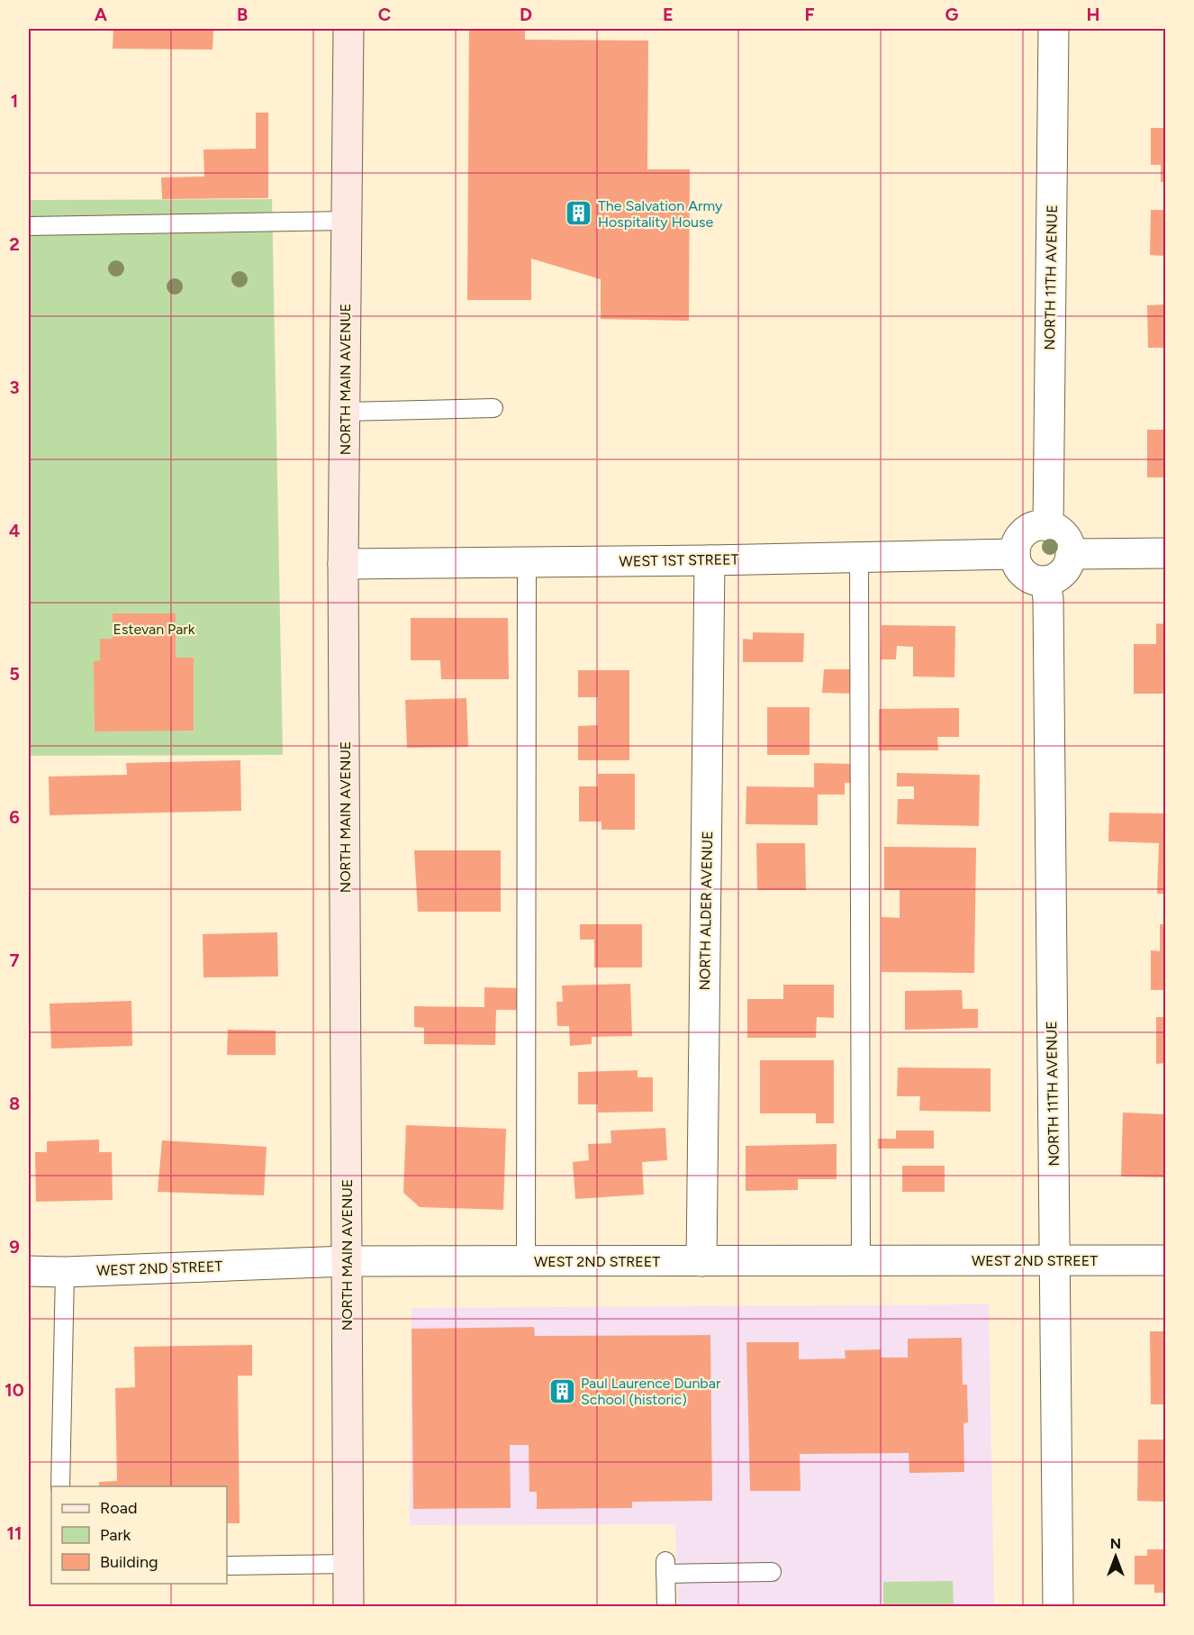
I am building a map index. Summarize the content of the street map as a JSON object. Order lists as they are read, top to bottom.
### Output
{
  "streets": {
    "main road": ["NORTH MAIN AVENUE"],
    "street": [
      "NORTH 11TH AVENUE",
      "WEST 1ST STREET",
      "NORTH ALDER AVENUE",
      "WEST 2ND STREET"
    ]
  },
  "crossings": [
    ["NORTH 11TH AVENUE", "WEST 1ST STREET"],
    ["NORTH 11TH AVENUE", "WEST 2ND STREET"],
    ["NORTH MAIN AVENUE", "WEST 1ST STREET"],
    ["NORTH MAIN AVENUE", "WEST 2ND STREET"],
    ["WEST 1ST STREET", "NORTH ALDER AVENUE"],
    ["NORTH ALDER AVENUE", "WEST 2ND STREET"]
  ],
  "parks": ["Estevan Park"],
  "places": {
    "building": ["The Salvation Army Hospitality House", "Paul Laurence Dunbar School (historic)"]
  },
  "legend": ["Road", "Park", "Building"],
  "north": "top",
  "grid": {
    "columns": [
      "A",
      "B",
      "C",
      "D",
      "E",
      "F",
      "G",
      "H"
    ],
    "rows": [
      "1",
      "2",
      "3",
      "4",
      "5",
      "6",
      "7",
      "8",
      "9",
      "10",
      "11"
    ]
  }
}
